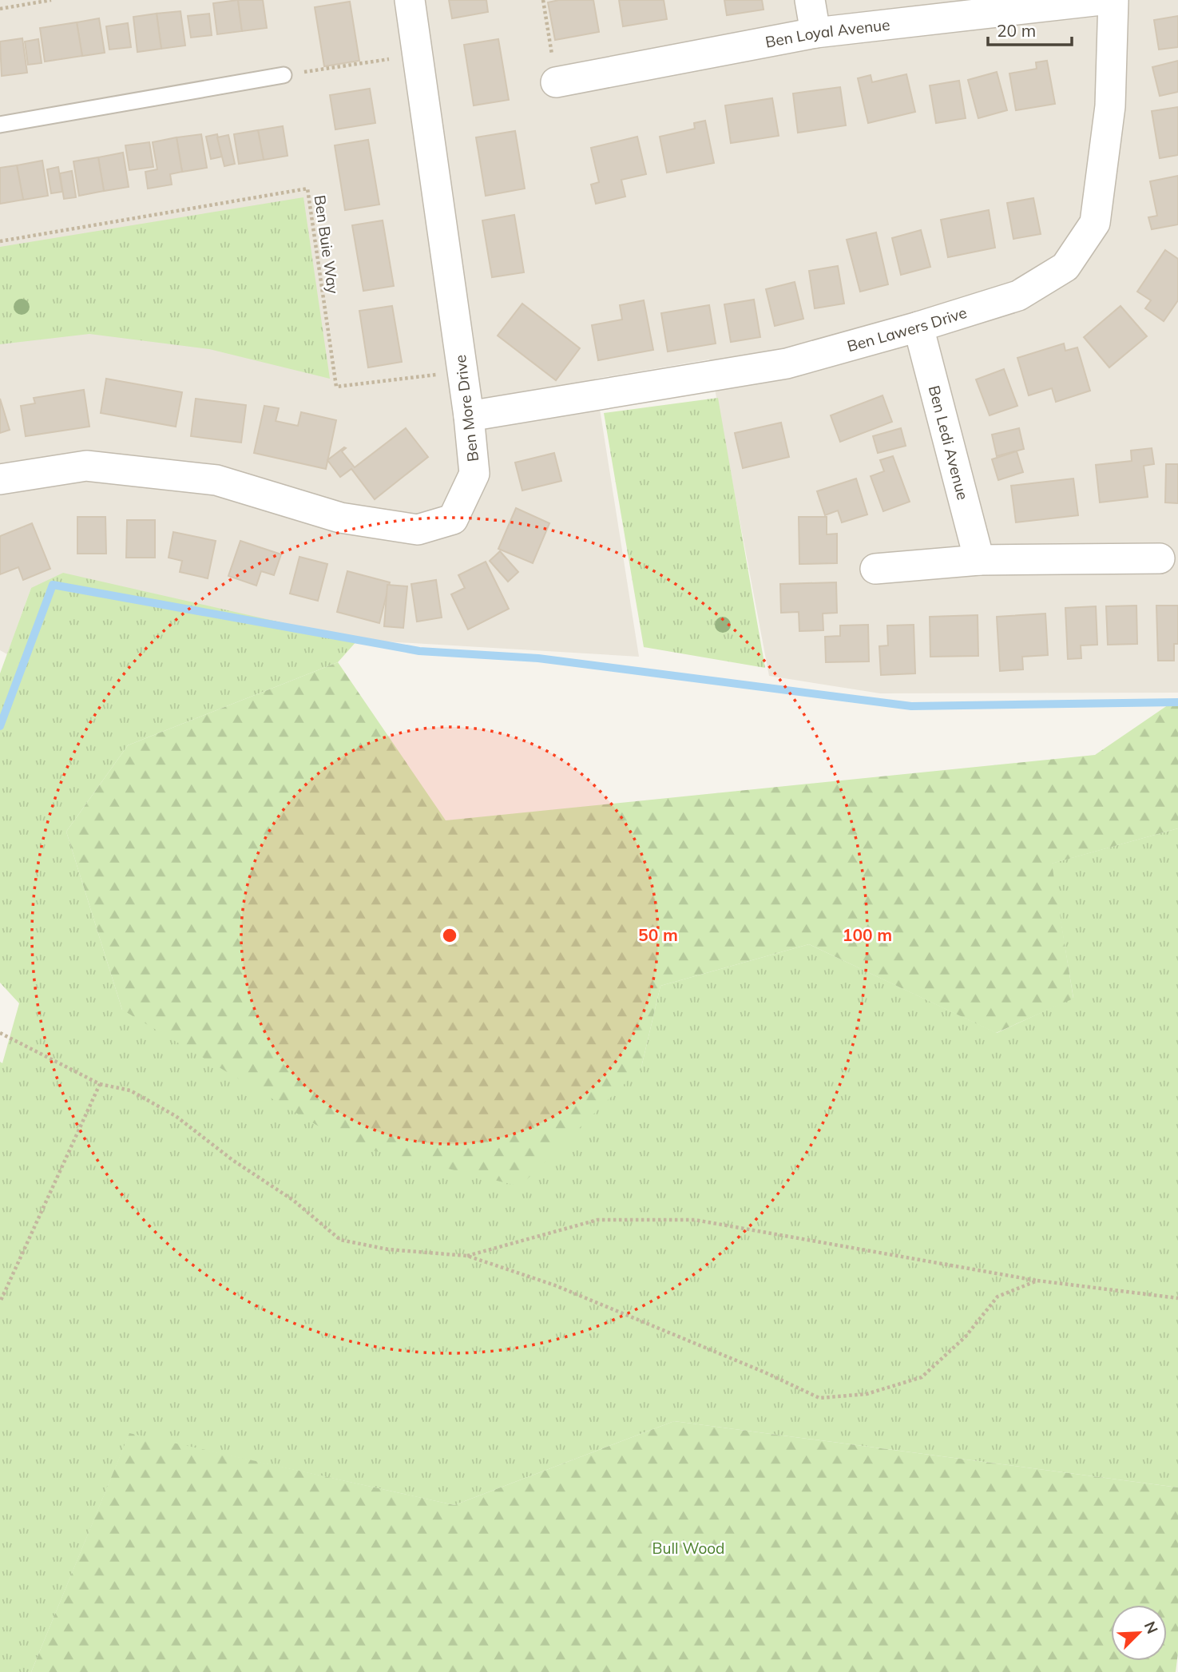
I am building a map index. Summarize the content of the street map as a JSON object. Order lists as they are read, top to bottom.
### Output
{
  "streets": {
    "street": [
      "Ben Loyal Avenue",
      "Ben Lawers Drive",
      "Ben More Drive",
      "Ben Ledi Avenue"
    ],
    "path": ["Ben Buie Way"]
  },
  "crossings": [
    ["Ben Buie Way", "Ben More Drive"],
    ["Ben Lawers Drive", "Ben More Drive"],
    ["Ben Lawers Drive", "Ben Ledi Avenue"]
  ],
  "parks": ["Bull Wood"],
  "scale_bar": "20 m",
  "north": "top right",
  "rings": ["50 m", "100 m"]
}
